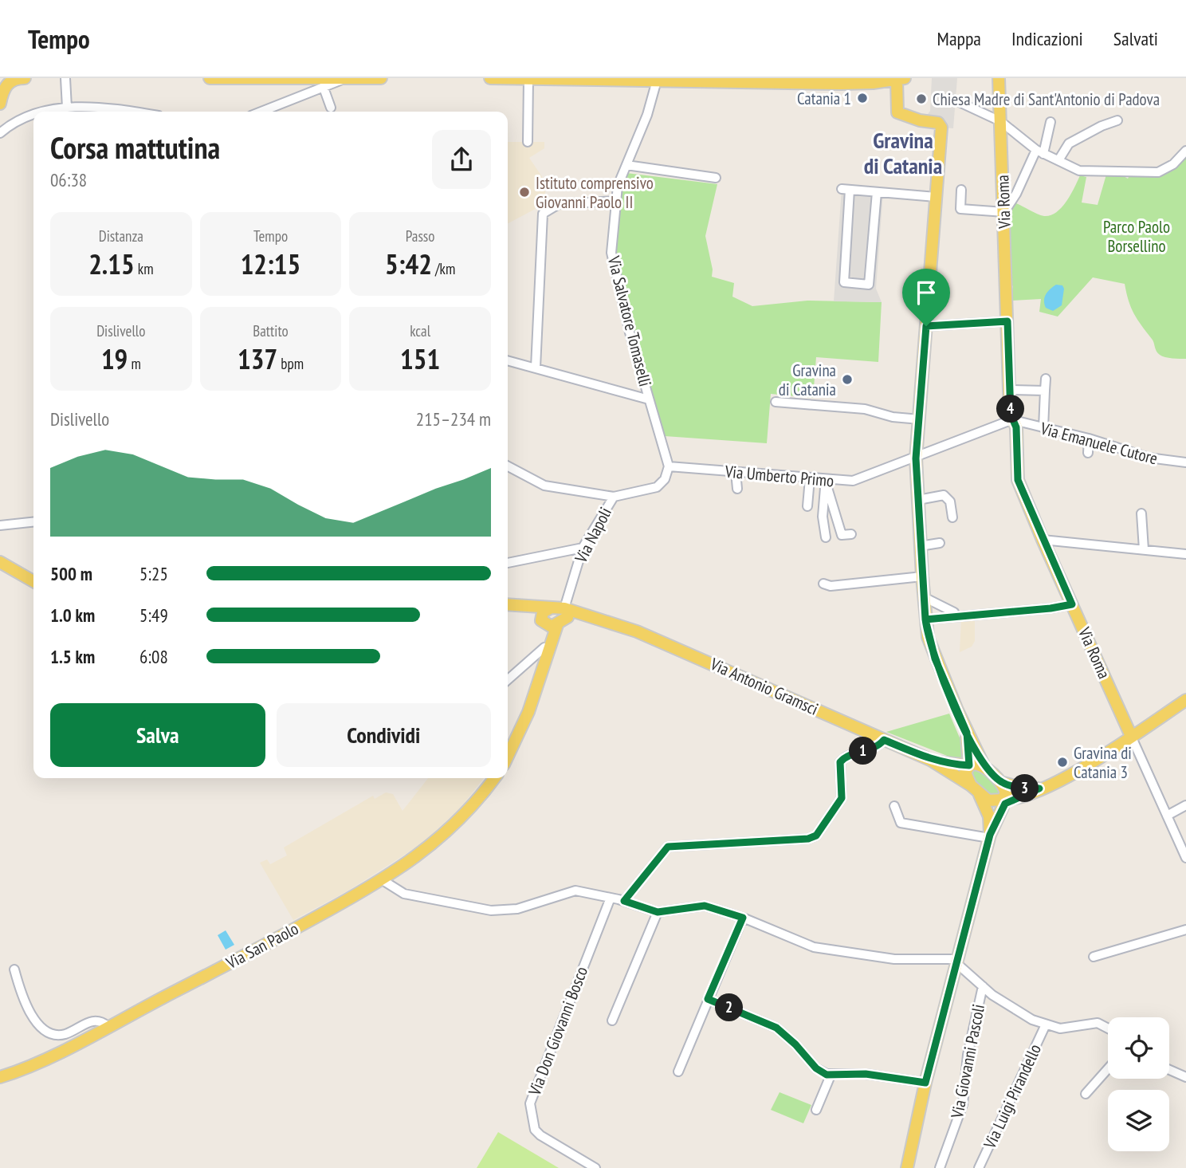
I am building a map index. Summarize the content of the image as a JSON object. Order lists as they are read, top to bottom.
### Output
{
  "streets": {
    "main road": ["Via Roma", "Via Antonio Gramsci", "Via San Paolo"],
    "street": [
      "Via Salvatore Tomaselli",
      "Via Emanuele Cutore",
      "Via Umberto Primo",
      "Via Napoli",
      "Via Don Giovanni Bosco",
      "Via Giovanni Pascoli",
      "Via Luigi Pirandello"
    ]
  },
  "crossings": [
    ["Via Roma", "Via Emanuele Cutore"],
    ["Via Roma", "Via Umberto Primo"],
    ["Via Salvatore Tomaselli", "Via Umberto Primo"],
    ["Via Salvatore Tomaselli", "Via Napoli"],
    ["Via Emanuele Cutore", "Via Umberto Primo"],
    ["Via Umberto Primo", "Via Napoli"],
    ["Via Napoli", "Via Antonio Gramsci"]
  ],
  "districts": ["Gravina di Catania"],
  "parks": ["Parco Paolo Borsellino"],
  "places": [
    "Catania 1",
    "Chiesa Madre di Sant'Antonio di Padova",
    "Istituto comprensivo Giovanni Paolo II",
    "Gravina di Catania",
    "Gravina di Catania 3"
  ],
  "page": {
    "header": "Tempo",
    "nav": ["Mappa", "Indicazioni", "Salvati"],
    "heading": ["Corsa mattutina", "06:38"],
    "stats": [
      ["Distanza", "2.15 km"],
      ["Tempo", "12:15"],
      ["Passo", "5:42 /km"],
      ["Dislivello", "19 m"],
      ["Battito", "137 bpm"],
      ["kcal", "151"]
    ],
    "pins": [
      "4",
      "1",
      "3",
      "2"
    ],
    "chart": ["Dislivello", "215–234 m"],
    "list": [
      {
        "name": "500 m",
        "note": "5:25"
      },
      {
        "name": "1.0 km",
        "note": "5:49"
      },
      {
        "name": "1.5 km",
        "note": "6:08"
      }
    ],
    "buttons": ["Salva", "Condividi"]
  }
}
